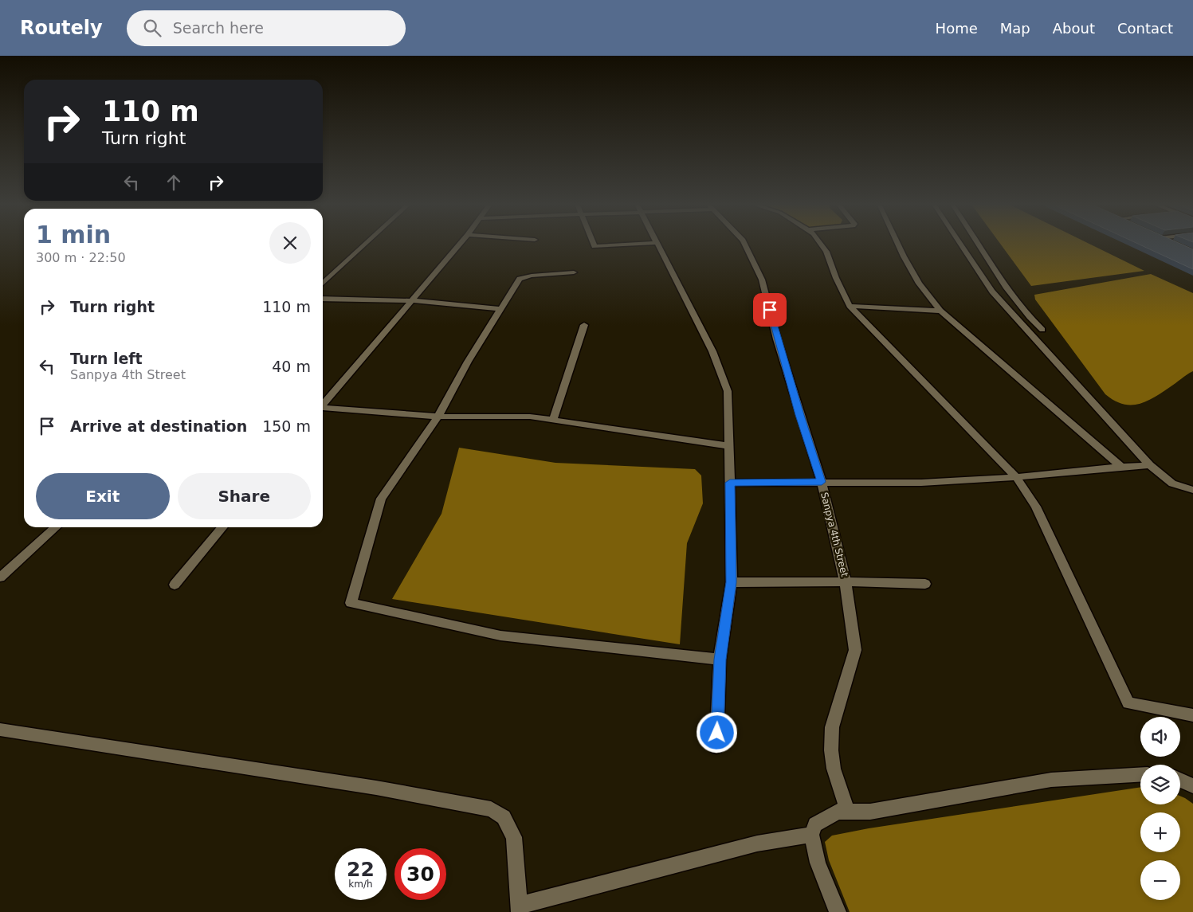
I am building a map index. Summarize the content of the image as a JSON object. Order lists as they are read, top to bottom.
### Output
{
  "streets": {
    "street": ["Sanpya 4th Street"]
  },
  "page": {
    "header": "Routely",
    "search": "Search here",
    "nav": [
      "Home",
      "Map",
      "About",
      "Contact"
    ],
    "turn": ["110 m", "Turn right"],
    "heading": ["1 min", "300 m · 22:50"],
    "list": [
      {
        "name": "Turn right",
        "value": "110 m"
      },
      {
        "name": "Turn left",
        "note": "Sanpya 4th Street",
        "value": "40 m"
      },
      {
        "name": "Arrive at destination",
        "value": "150 m"
      }
    ],
    "buttons": ["Exit", "Share"],
    "map_buttons": ["+", "−"],
    "speed": "22 km/h",
    "limit": "30"
  }
}
